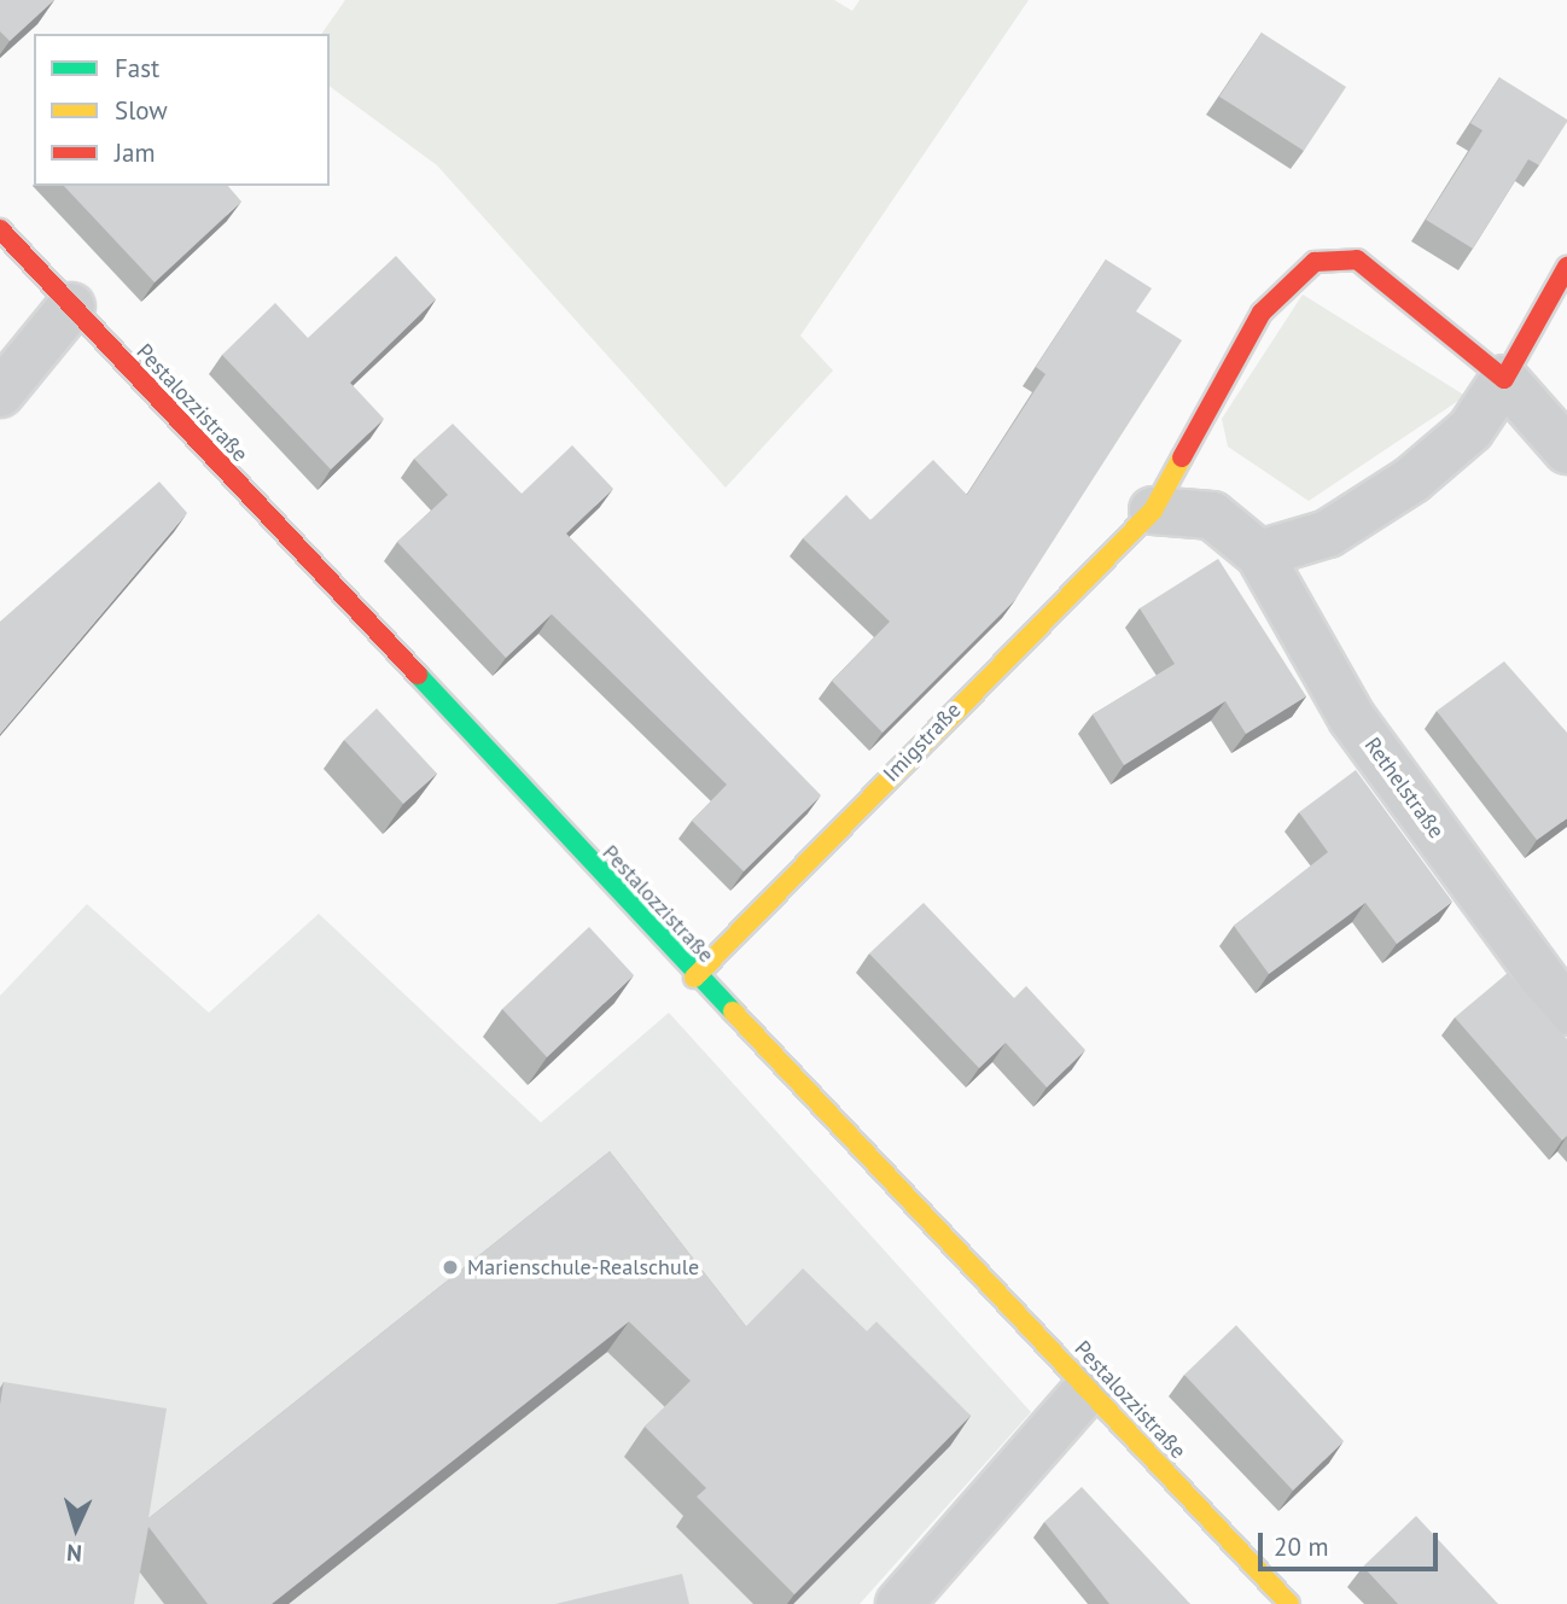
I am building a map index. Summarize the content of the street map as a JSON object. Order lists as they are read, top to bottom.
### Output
{
  "streets": {
    "street": ["Pestalozzistraße", "Imigstraße", "Rethelstraße"]
  },
  "crossings": [
    ["Pestalozzistraße", "Imigstraße"]
  ],
  "places": ["Marienschule-Realschule"],
  "legend": ["Fast", "Slow", "Jam"],
  "scale_bar": "20 m",
  "north": "bottom"
}
